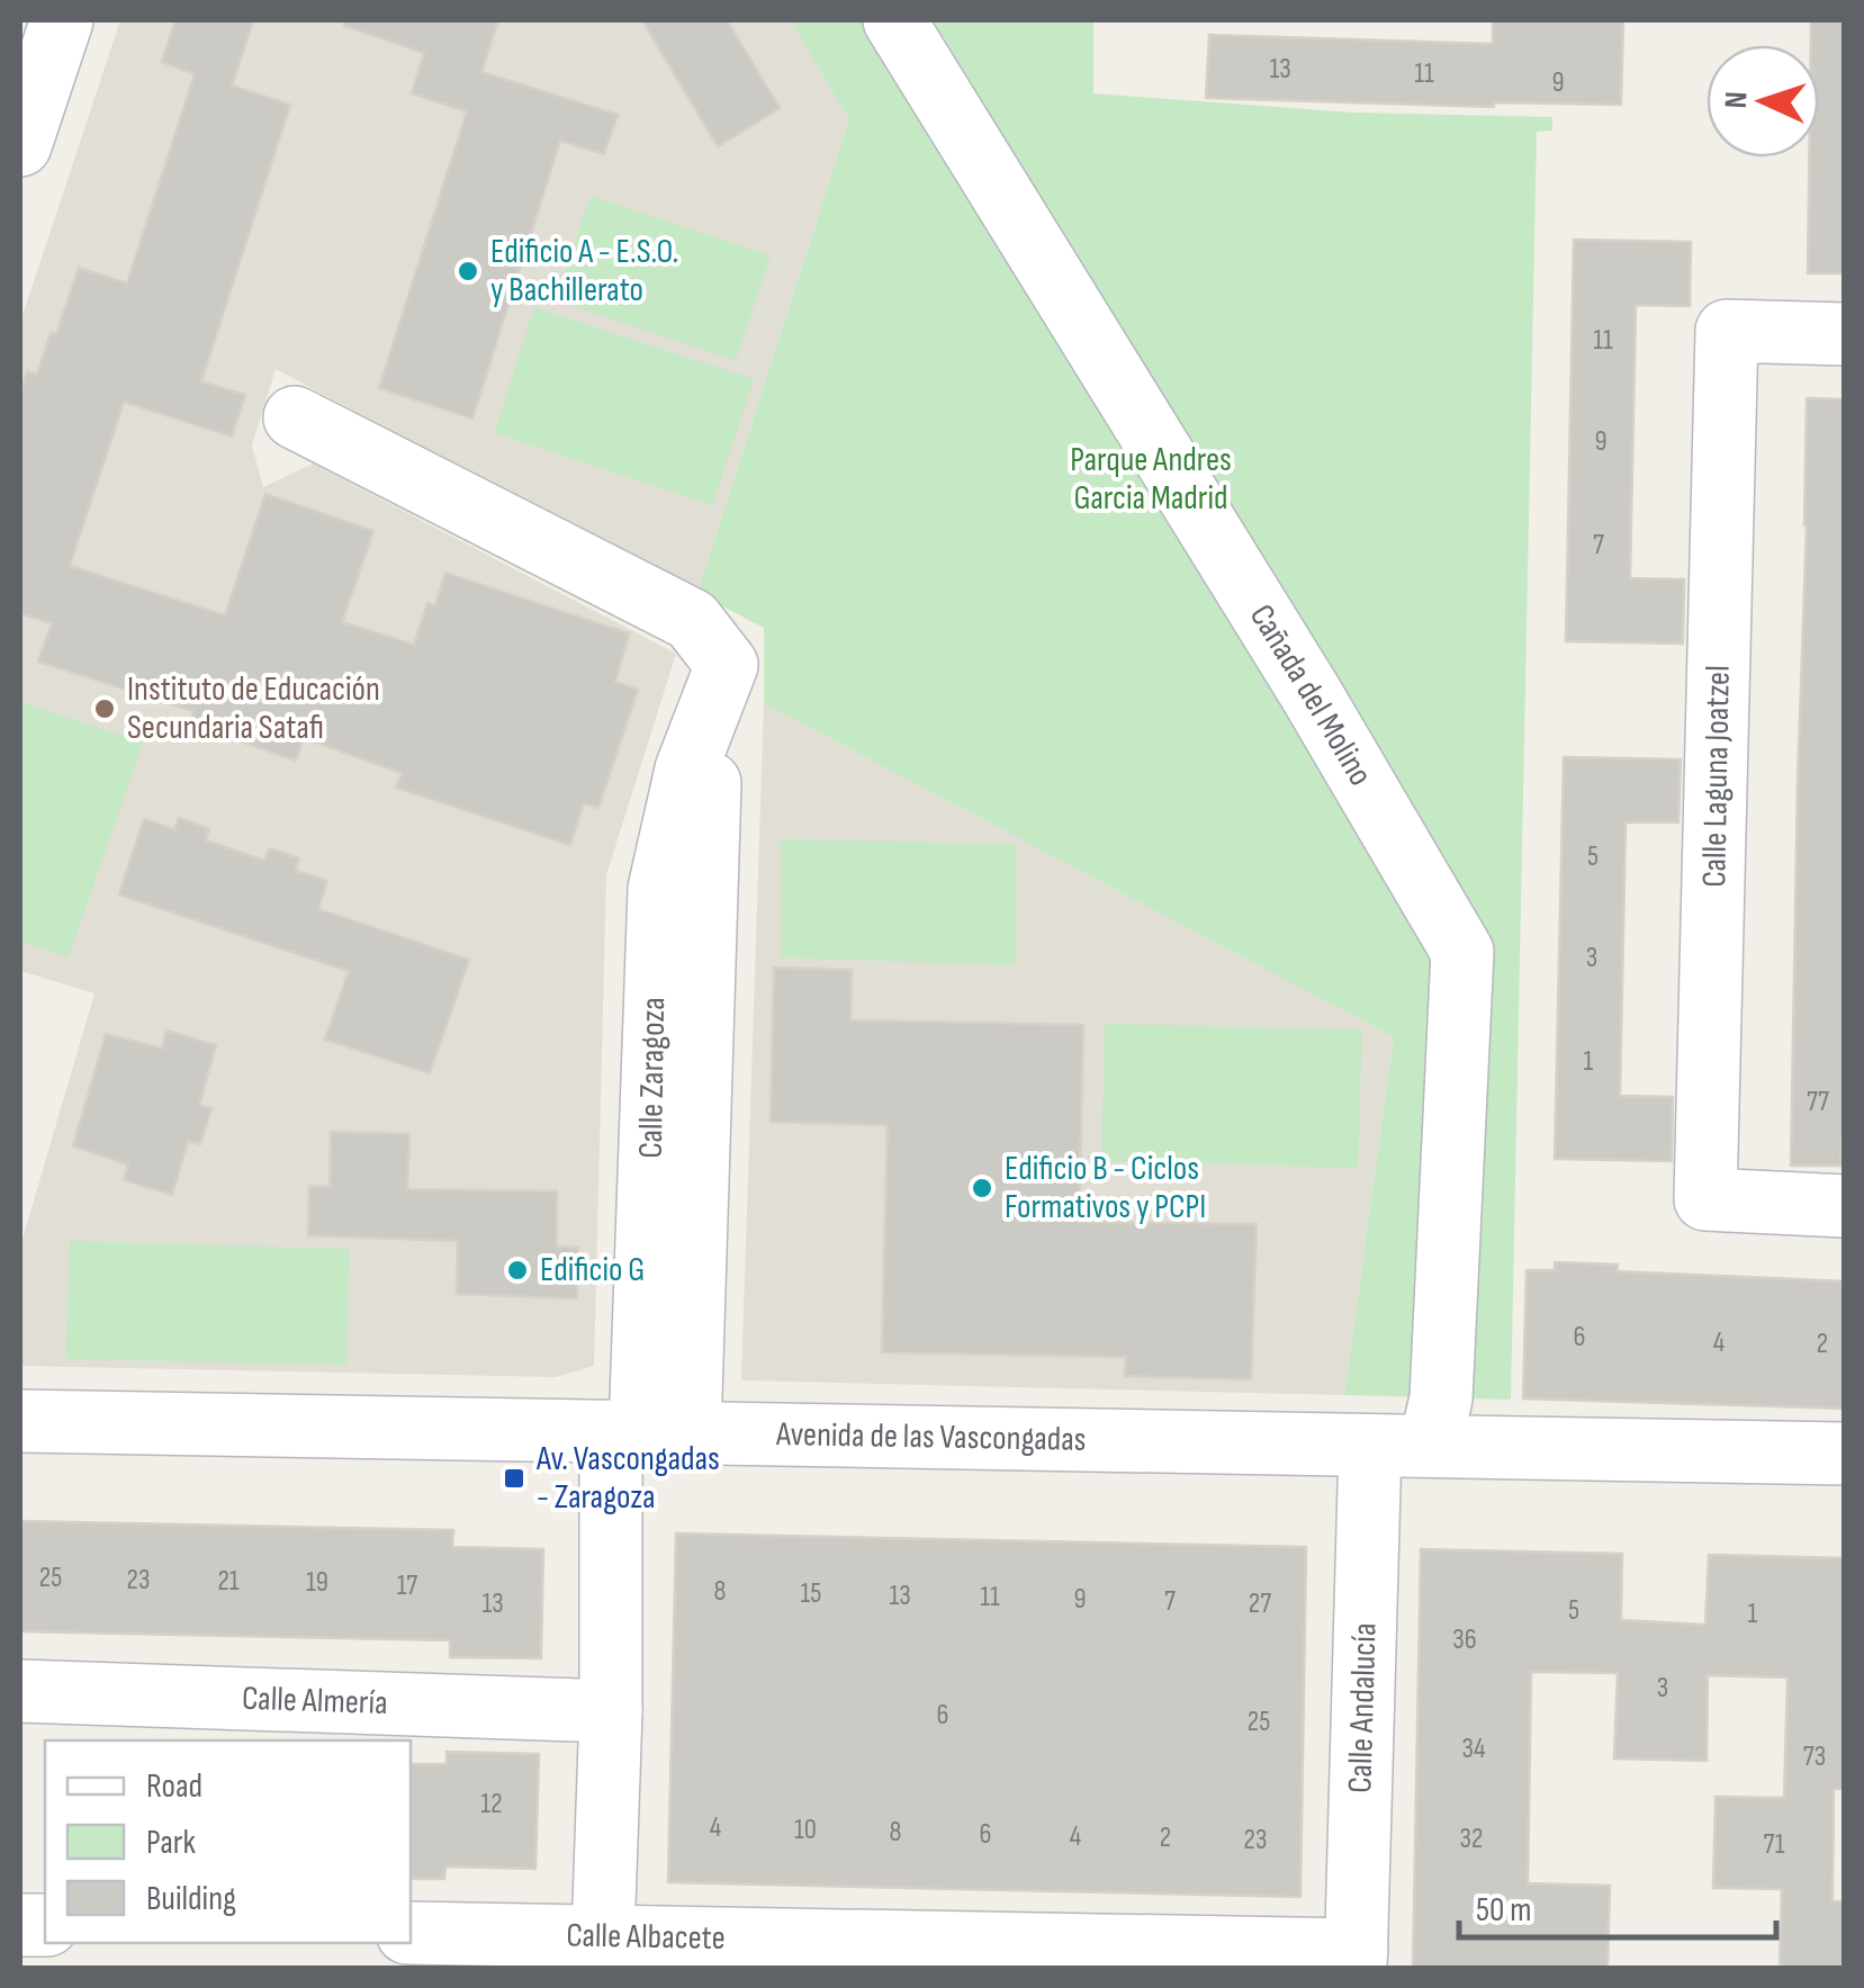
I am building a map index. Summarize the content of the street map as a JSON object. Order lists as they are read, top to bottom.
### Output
{
  "streets": {
    "street": [
      "Cañada del Molino",
      "Calle Laguna Joatzel",
      "Calle Zaragoza",
      "Avenida de las Vascongadas",
      "Calle Almería",
      "Calle Andalucía",
      "Calle Albacete"
    ]
  },
  "crossings": [
    ["Cañada del Molino", "Avenida de las Vascongadas"],
    ["Calle Zaragoza", "Avenida de las Vascongadas"],
    ["Calle Zaragoza", "Calle Almería"],
    ["Calle Zaragoza", "Calle Albacete"],
    ["Avenida de las Vascongadas", "Calle Andalucía"],
    ["Calle Andalucía", "Calle Albacete"]
  ],
  "parks": ["Parque Andres Garcia Madrid"],
  "places": {
    "other": [
      "Edificio A - E.S.O. y Bachillerato",
      "Instituto de Educación Secundaria Satafi",
      "Edificio B - Ciclos Formativos y PCPI",
      "Edificio G"
    ],
    "transit": ["Av. Vascongadas - Zaragoza"]
  },
  "house_numbers": [
    "13",
    "11",
    "9",
    "11",
    "9",
    "7",
    "5",
    "3",
    "1",
    "77",
    "6",
    "4",
    "2",
    "25",
    "23",
    "21",
    "19",
    "17",
    "8",
    "15",
    "13",
    "11",
    "9",
    "7",
    "13",
    "27",
    "5",
    "1",
    "36",
    "3",
    "6",
    "25",
    "34",
    "73",
    "12",
    "4",
    "10",
    "8",
    "6",
    "4",
    "2",
    "32",
    "23",
    "71"
  ],
  "legend": ["Road", "Park", "Building"],
  "scale_bar": "50 m",
  "north": "left"
}
